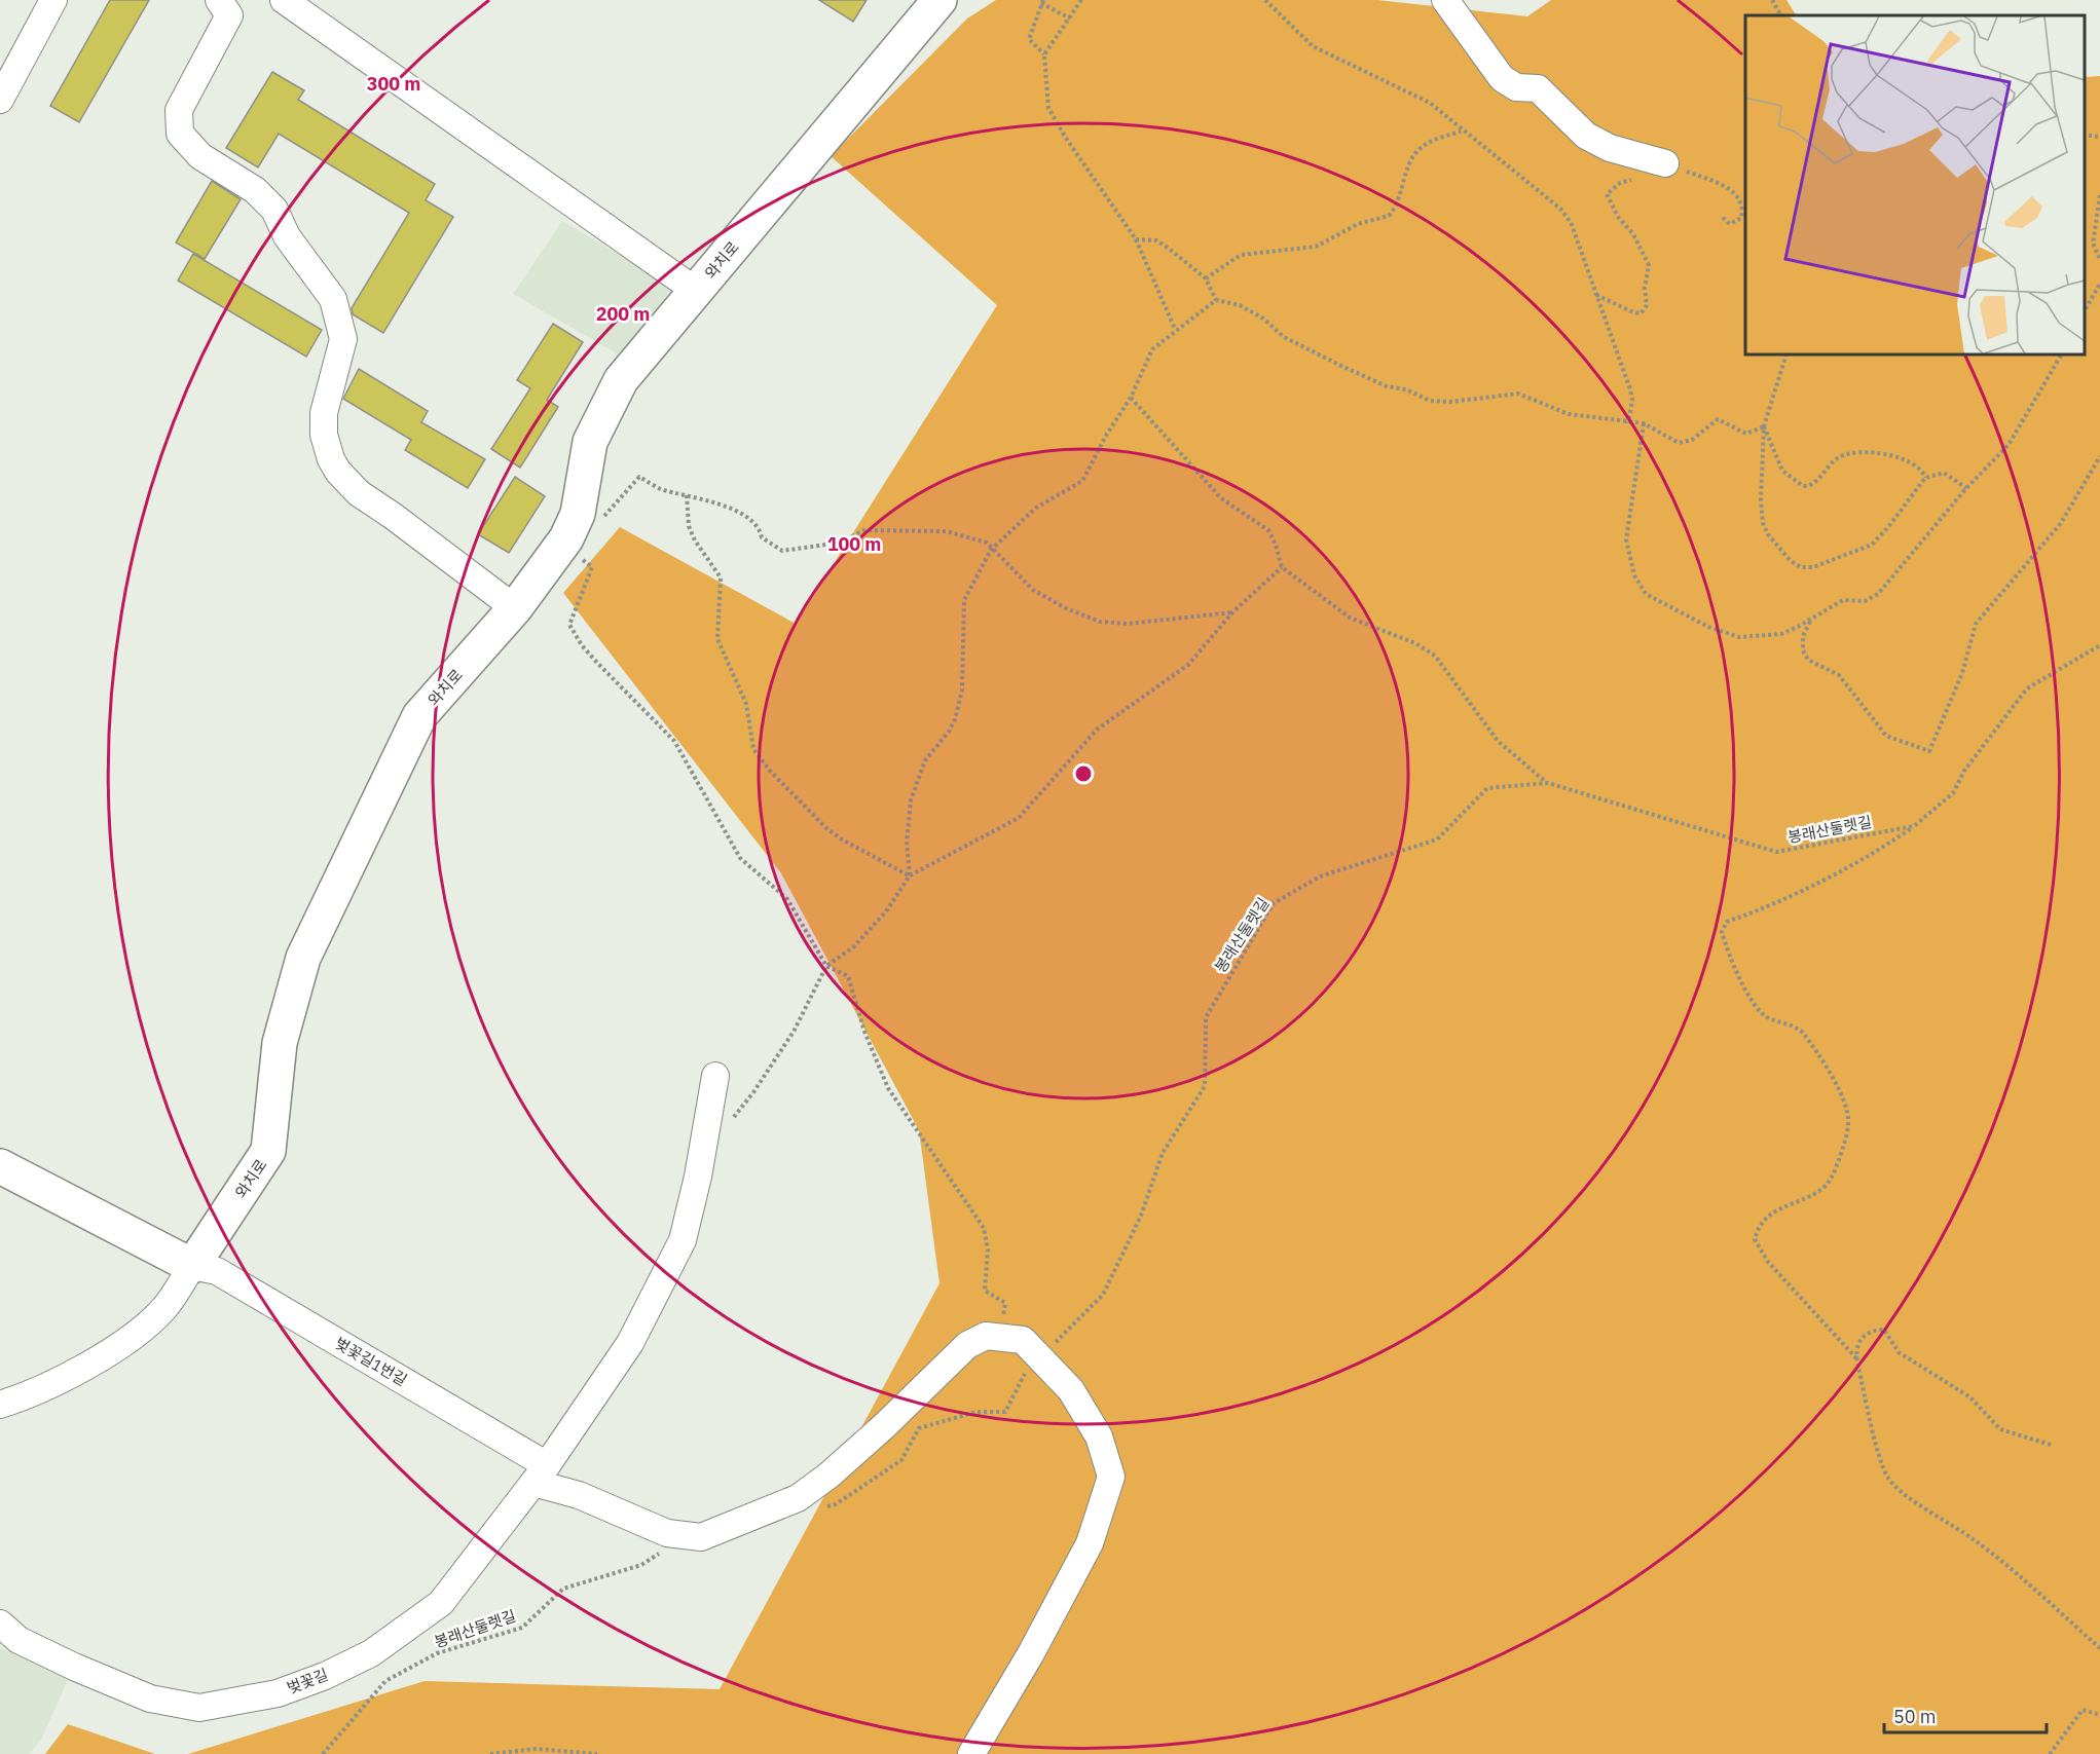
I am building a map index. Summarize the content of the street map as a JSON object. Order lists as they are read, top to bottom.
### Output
{
  "streets": {
    "main road": ["와치로"],
    "street": ["벚꽃길1번길", "벚꽃길"],
    "path": ["봉래산둘렛길"]
  },
  "crossings": [
    ["와치로", "벚꽃길1번길"],
    ["봉래산둘렛길", "벚꽃길1번길"],
    ["벚꽃길1번길", "벚꽃길"]
  ],
  "scale_bar": "50 m",
  "rings": ["300 m", "200 m", "100 m"]
}
